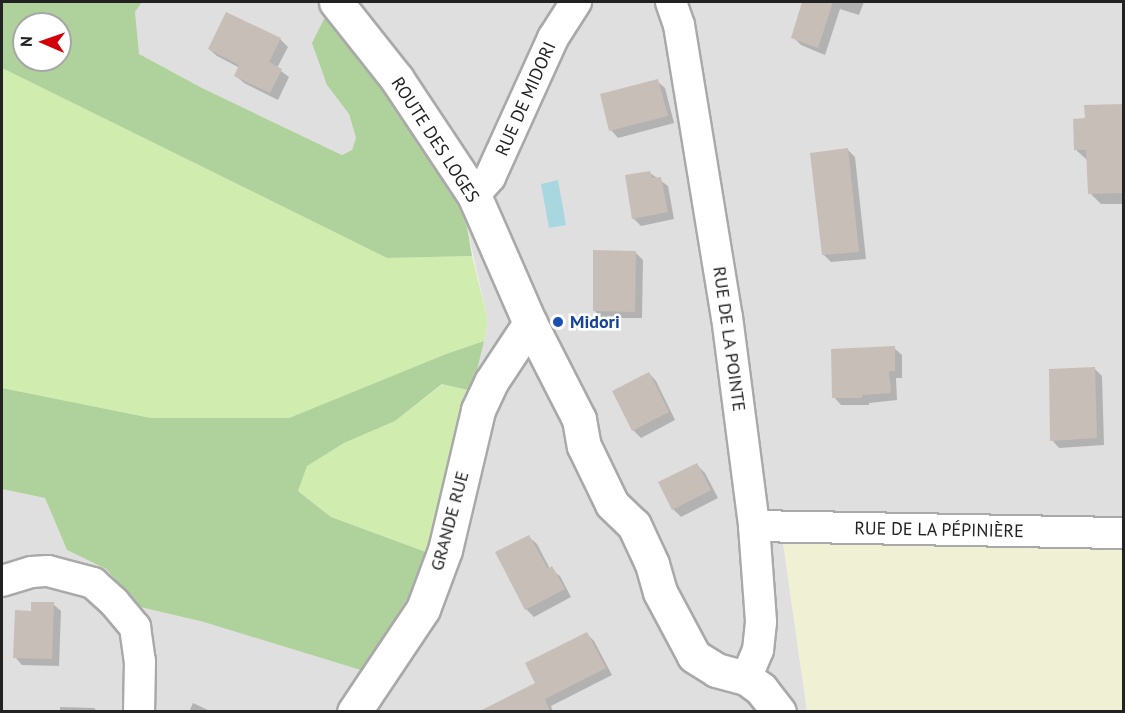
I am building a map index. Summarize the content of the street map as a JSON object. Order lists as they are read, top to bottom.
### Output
{
  "streets": {
    "street": [
      "RUE DE MIDORI",
      "ROUTE DES LOGES",
      "RUE DE LA POINTE",
      "GRANDE RUE",
      "RUE DE LA PÉPINIÈRE"
    ]
  },
  "crossings": [
    ["RUE DE MIDORI", "ROUTE DES LOGES"],
    ["ROUTE DES LOGES", "RUE DE LA POINTE"],
    ["ROUTE DES LOGES", "GRANDE RUE"],
    ["RUE DE LA POINTE", "RUE DE LA PÉPINIÈRE"]
  ],
  "places": ["Midori"],
  "north": "left"
}
